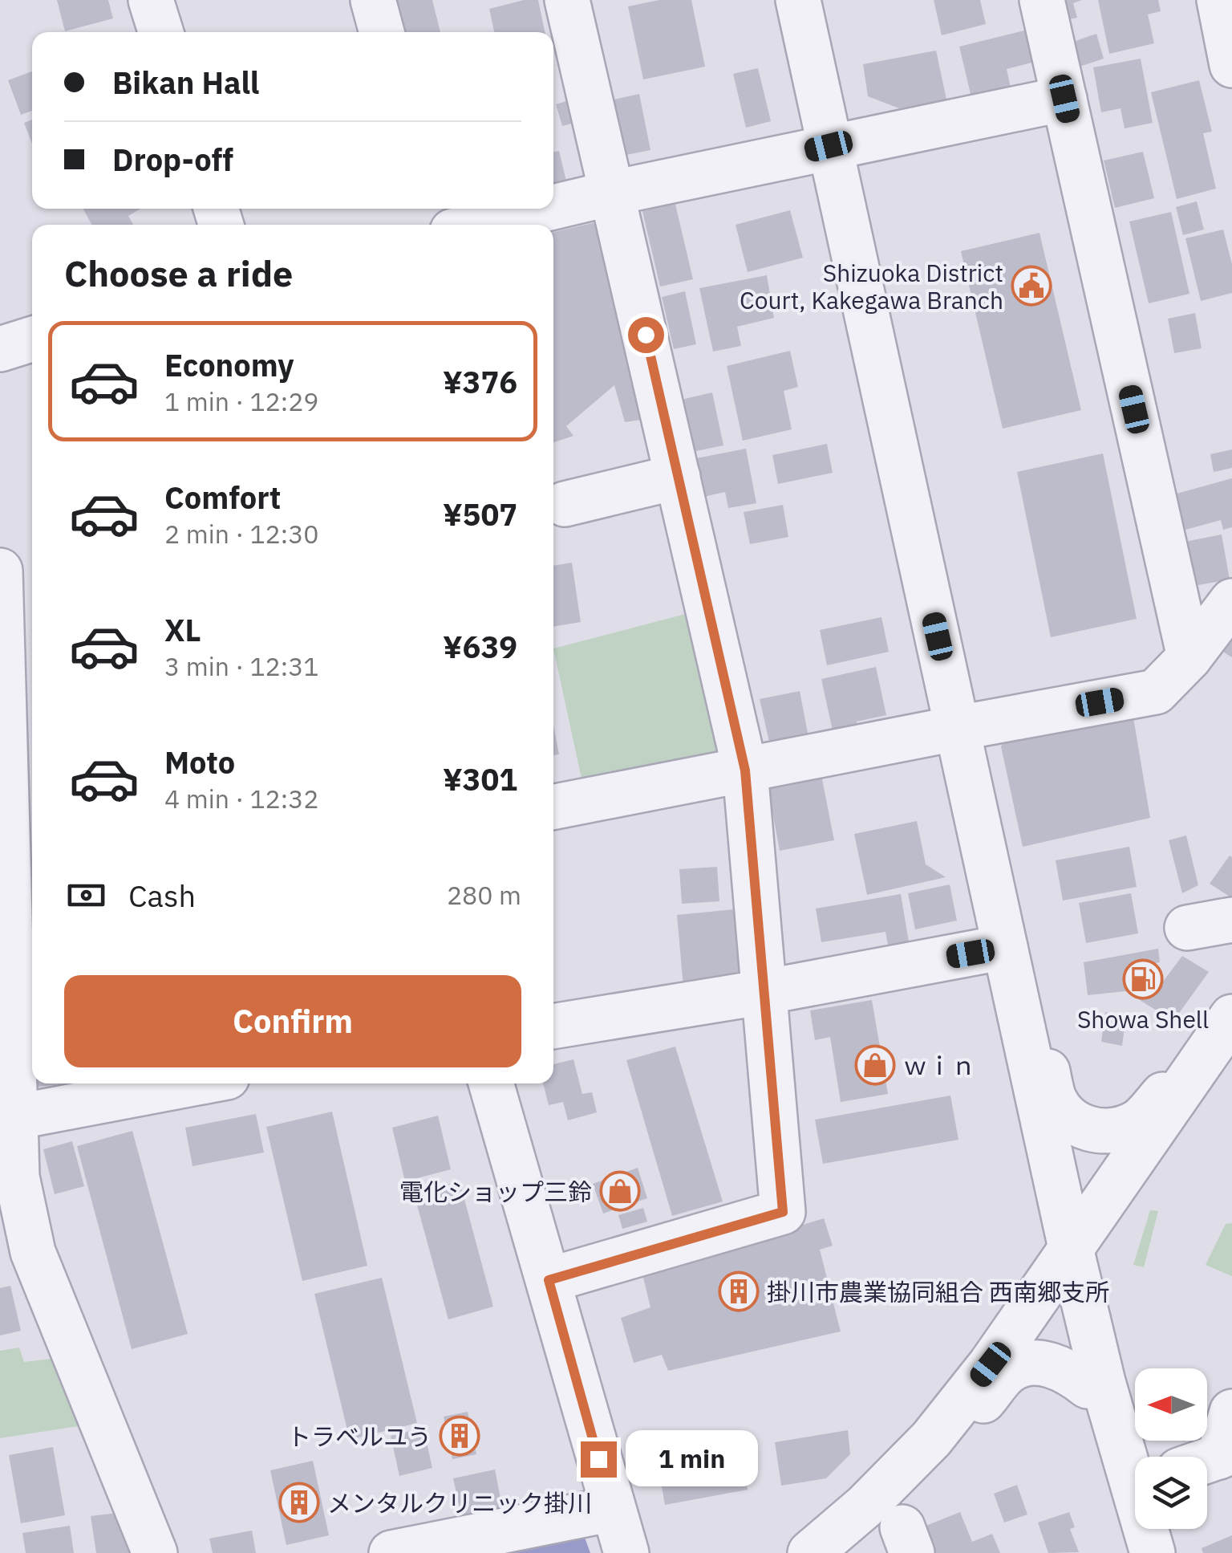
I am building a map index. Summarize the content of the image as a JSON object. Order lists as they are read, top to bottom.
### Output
{
  "places": {
    "public building": ["Shizuoka District Court, Kakegawa Branch"],
    "fuel station": ["Showa Shell"],
    "shop": ["ｗｉｎ", "電化ショップ三鈴"],
    "building": ["掛川市農業協同組合 西南郷支所", "トラベルユう", "メンタルクリニック掛川"]
  },
  "north": "left",
  "page": {
    "banner": ["Bikan Hall", "Drop-off"],
    "heading": "Choose a ride",
    "list": [
      {
        "name": "Economy",
        "note": "1 min · 12:29",
        "value": "¥376"
      },
      {
        "name": "Comfort",
        "note": "2 min · 12:30",
        "value": "¥507"
      },
      {
        "name": "XL",
        "note": "3 min · 12:31",
        "value": "¥639"
      },
      {
        "name": "Moto",
        "note": "4 min · 12:32",
        "value": "¥301"
      }
    ],
    "pay": ["Cash", "280 m"],
    "buttons": "Confirm",
    "bubble": "1 min"
  }
}
